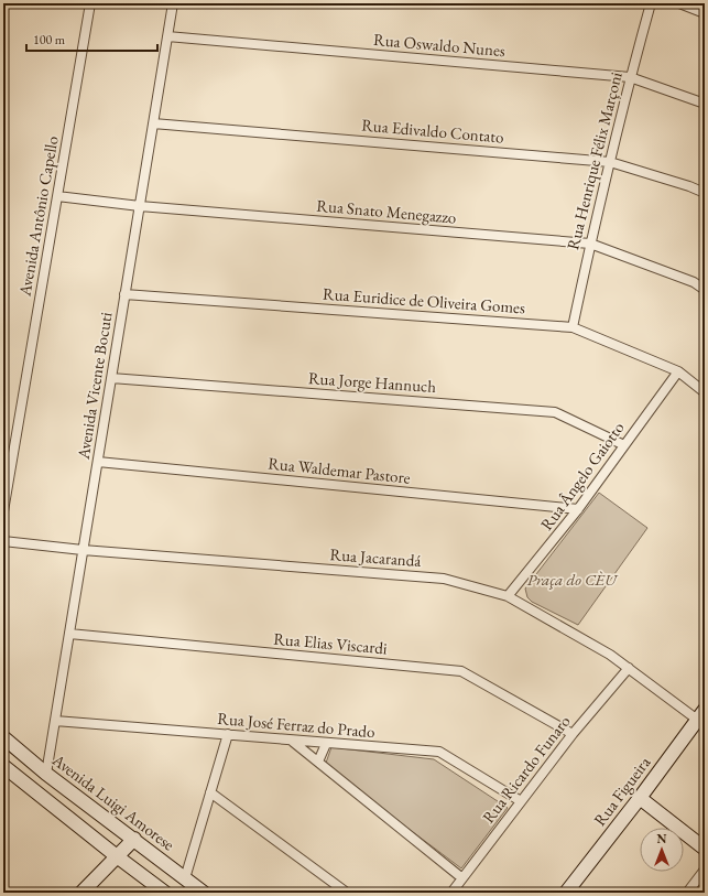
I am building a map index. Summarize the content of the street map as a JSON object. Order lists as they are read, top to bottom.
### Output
{
  "streets": {
    "street": [
      "Rua Oswaldo Nunes",
      "Rua Edivaldo Contato",
      "Rua Henrique Félix Marçoni",
      "Rua Snato Menegazzo",
      "Avenida Antônio Capello",
      "Rua Euridice de Oliveira Gomes",
      "Rua Jorge Hannuch",
      "Avenida Vicente Bocuti",
      "Rua Waldemar Pastore",
      "Rua Ângelo Gaiotto",
      "Rua Jacarandá",
      "Rua Elias Viscardi",
      "Rua José Ferraz do Prado",
      "Rua Ricardo Funaro",
      "Rua Figueira",
      "Avenida Luigi Amorese"
    ]
  },
  "crossings": [
    ["Rua Oswaldo Nunes", "Rua Henrique Félix Marçoni"],
    ["Rua Oswaldo Nunes", "Avenida Vicente Bocuti"],
    ["Rua Edivaldo Contato", "Rua Henrique Félix Marçoni"],
    ["Rua Edivaldo Contato", "Avenida Vicente Bocuti"],
    ["Rua Henrique Félix Marçoni", "Rua Snato Menegazzo"],
    ["Rua Henrique Félix Marçoni", "Rua Euridice de Oliveira Gomes"],
    ["Rua Snato Menegazzo", "Avenida Antônio Capello"],
    ["Rua Snato Menegazzo", "Avenida Vicente Bocuti"],
    ["Rua Euridice de Oliveira Gomes", "Avenida Vicente Bocuti"],
    ["Rua Euridice de Oliveira Gomes", "Rua Ângelo Gaiotto"],
    ["Rua Jorge Hannuch", "Avenida Vicente Bocuti"],
    ["Rua Jorge Hannuch", "Rua Ângelo Gaiotto"],
    ["Avenida Vicente Bocuti", "Rua Waldemar Pastore"],
    ["Avenida Vicente Bocuti", "Rua Jacarandá"],
    ["Avenida Vicente Bocuti", "Rua Elias Viscardi"],
    ["Avenida Vicente Bocuti", "Rua José Ferraz do Prado"],
    ["Avenida Vicente Bocuti", "Avenida Luigi Amorese"],
    ["Rua Waldemar Pastore", "Rua Ângelo Gaiotto"],
    ["Rua Ângelo Gaiotto", "Rua Jacarandá"],
    ["Rua Jacarandá", "Rua Ricardo Funaro"],
    ["Rua Jacarandá", "Rua Figueira"],
    ["Rua Elias Viscardi", "Rua Ricardo Funaro"],
    ["Rua José Ferraz do Prado", "Rua Ricardo Funaro"]
  ],
  "parks": ["Praça do CÈU"],
  "scale_bar": "100 m",
  "north": "top"
}
